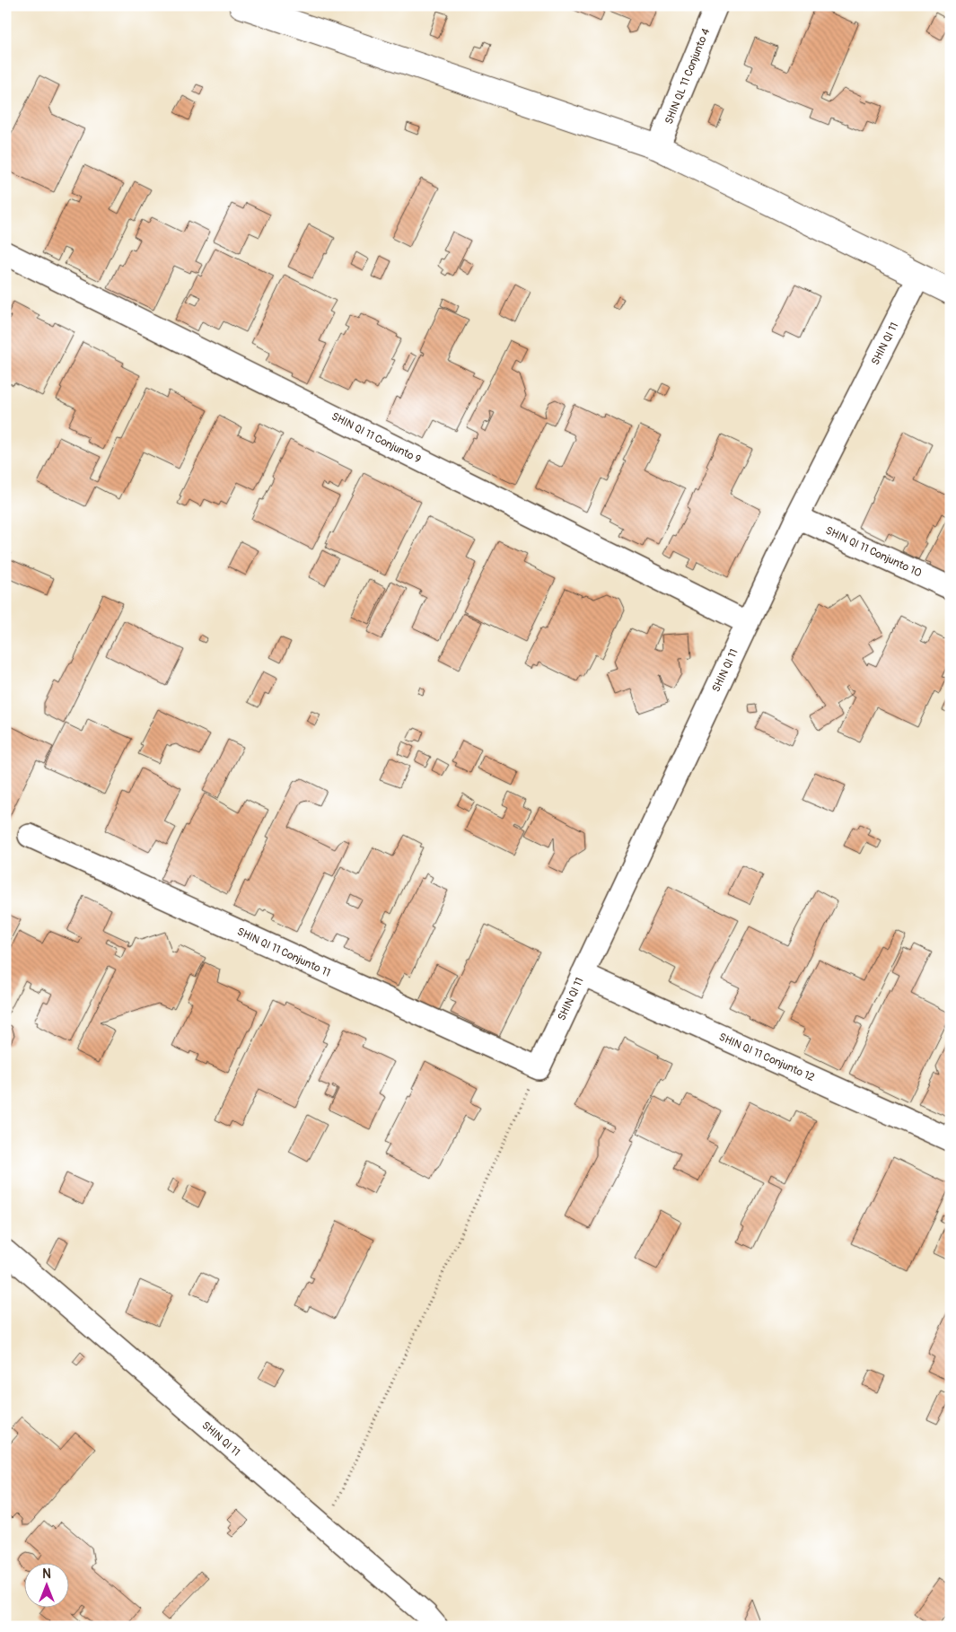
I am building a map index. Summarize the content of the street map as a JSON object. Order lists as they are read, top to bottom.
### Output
{
  "streets": {
    "street": [
      "SHIN QL 11 Conjunto 4",
      "SHIN QI 11",
      "SHIN QI 11 Conjunto 9",
      "SHIN QI 11 Conjunto 10",
      "SHIN QI 11 Conjunto 11",
      "SHIN QI 11 Conjunto 12"
    ]
  },
  "crossings": [
    ["SHIN QI 11", "SHIN QI 11 Conjunto 9"],
    ["SHIN QI 11", "SHIN QI 11 Conjunto 10"],
    ["SHIN QI 11", "SHIN QI 11 Conjunto 11"],
    ["SHIN QI 11", "SHIN QI 11 Conjunto 12"]
  ],
  "north": "top"
}
